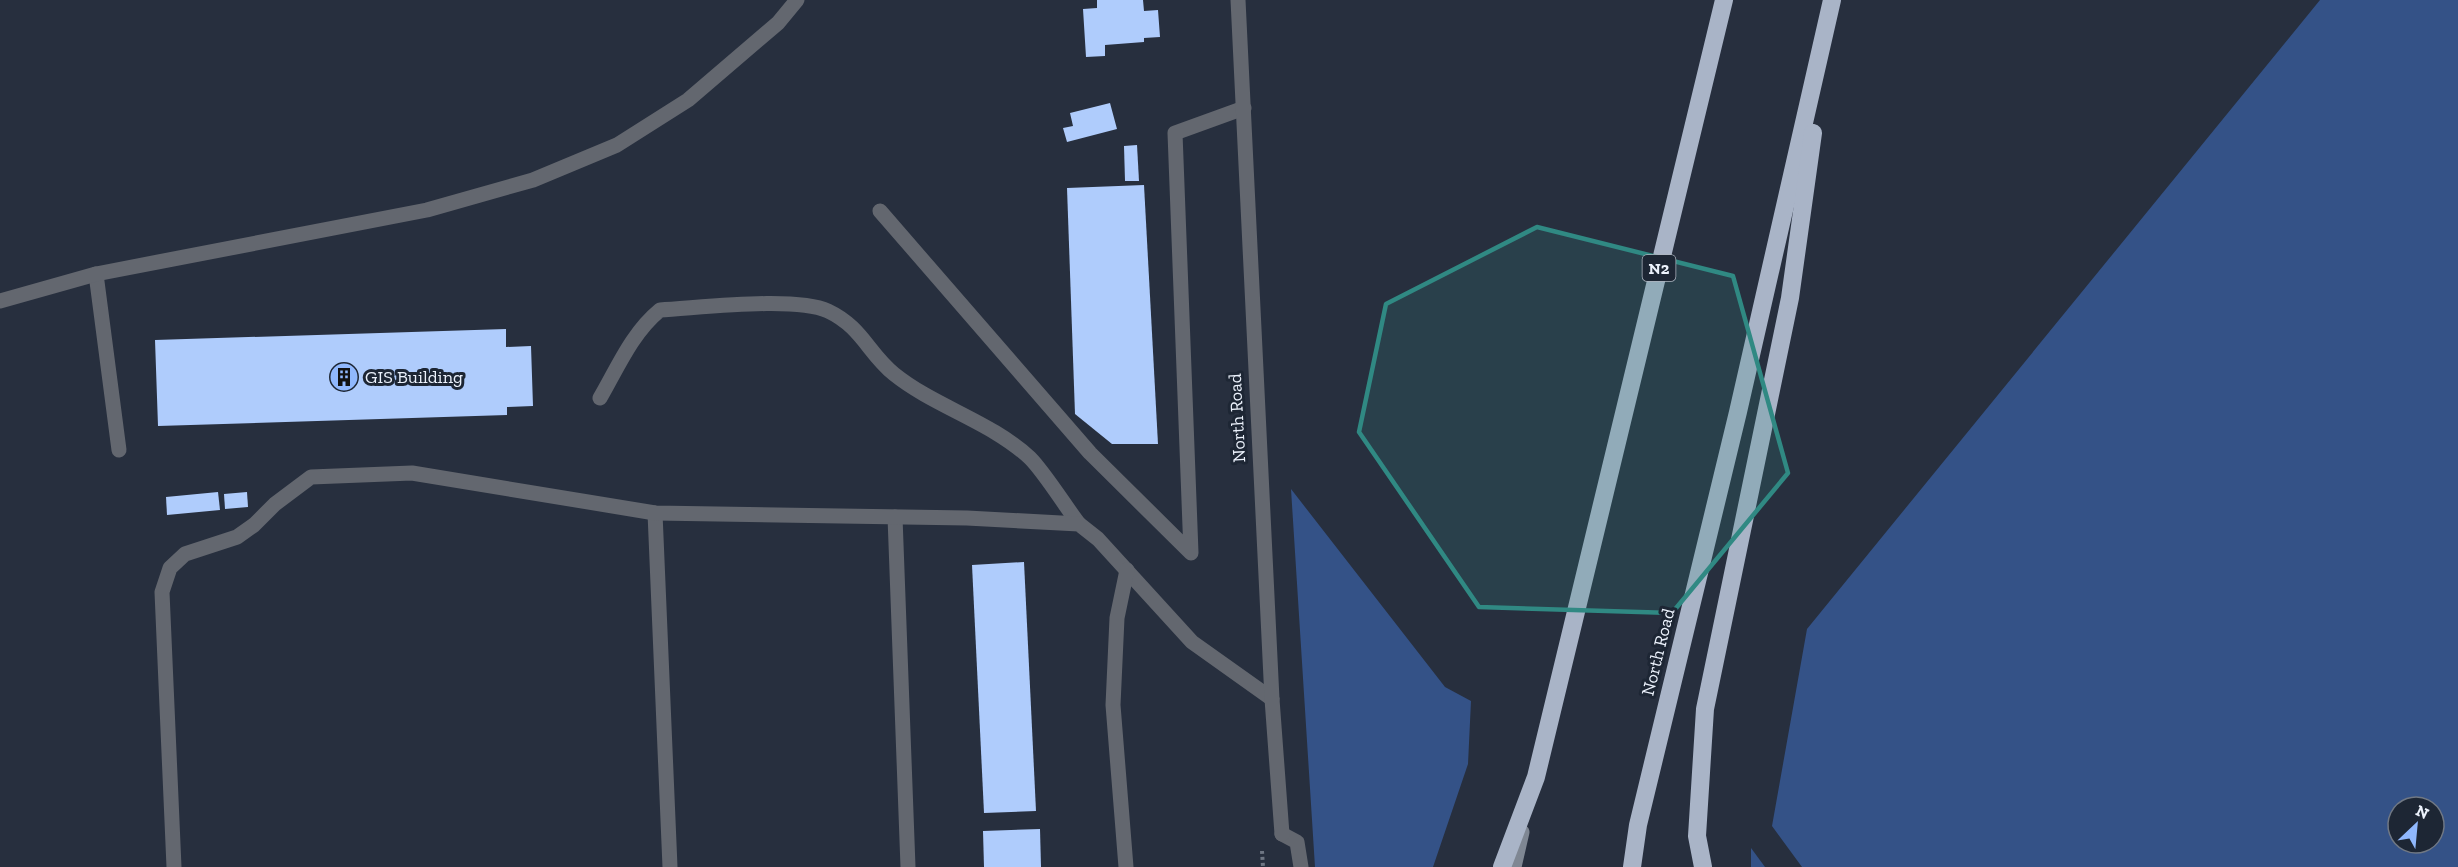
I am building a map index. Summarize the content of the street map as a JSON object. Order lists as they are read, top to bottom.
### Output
{
  "streets": {
    "highway": ["N2", "North Road"]
  },
  "places": {
    "building": ["GIS Building"]
  },
  "north": "top right"
}
